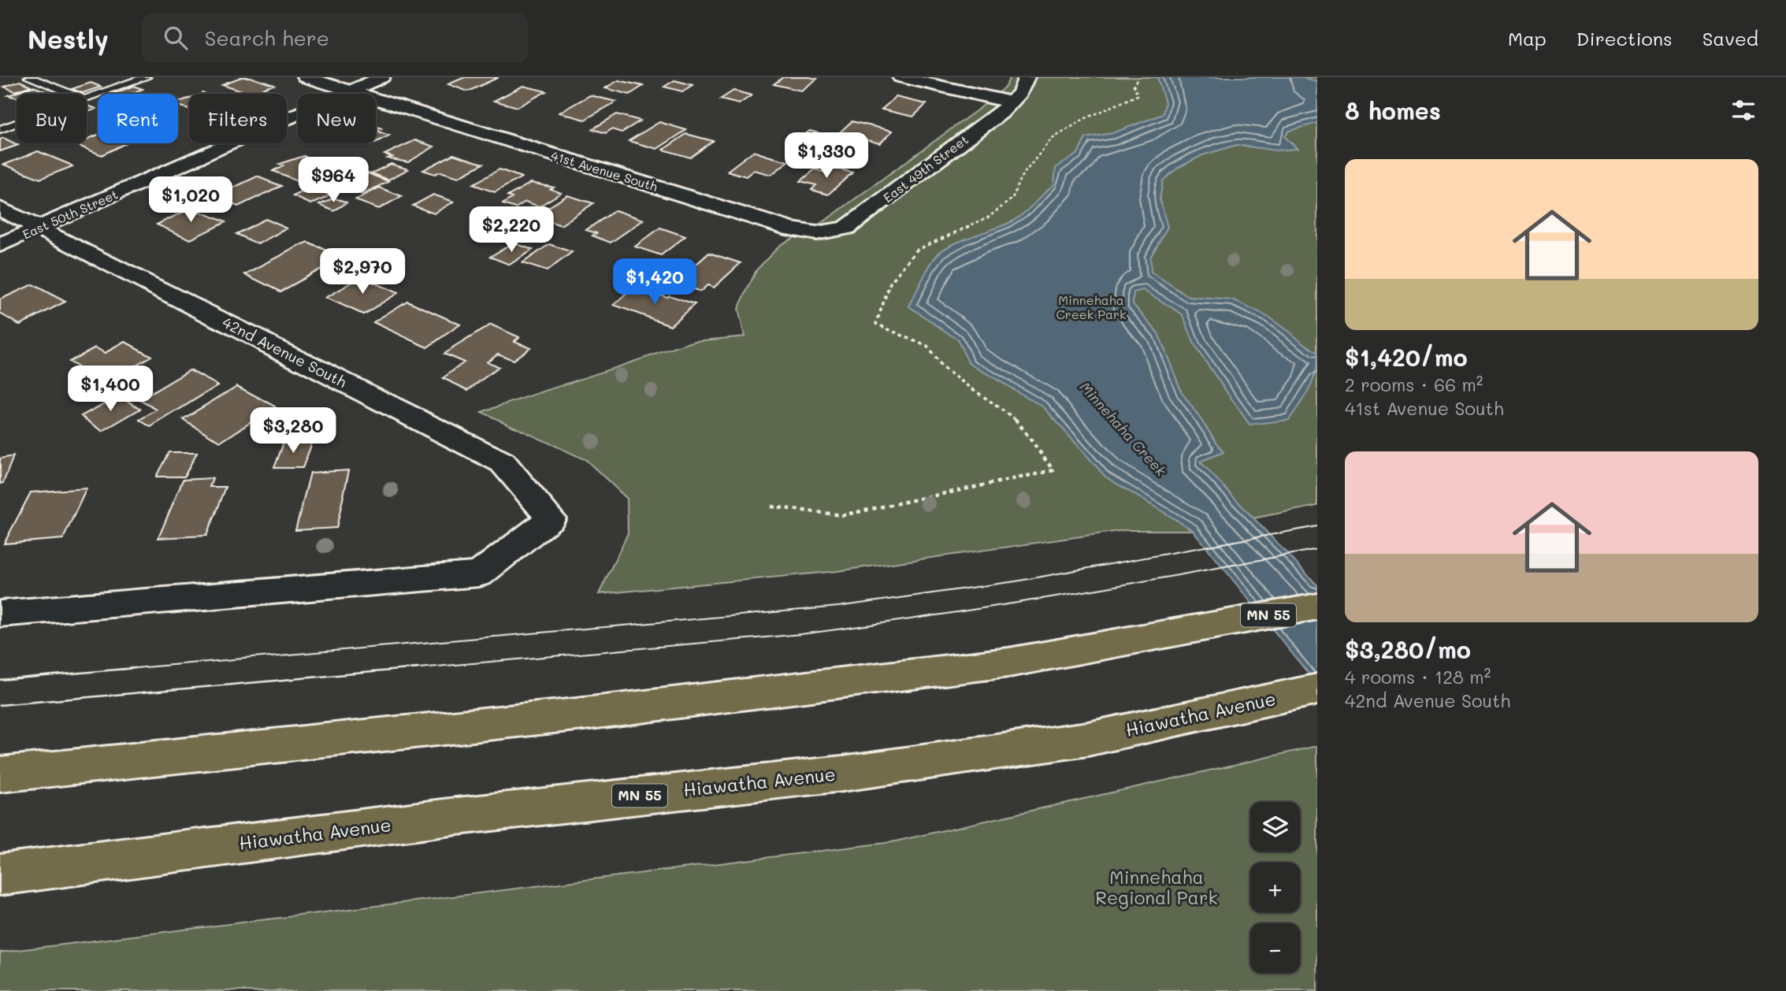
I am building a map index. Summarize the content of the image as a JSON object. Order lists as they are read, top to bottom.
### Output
{
  "streets": {
    "highway": ["MN 55", "Hiawatha Avenue"],
    "street": [
      "East 49th Street",
      "41st Avenue South",
      "East 50th Street",
      "42nd Avenue South"
    ]
  },
  "crossings": [
    ["East 49th Street", "41st Avenue South"],
    ["41st Avenue South", "East 50th Street"],
    ["East 50th Street", "42nd Avenue South"]
  ],
  "water": ["Minnehaha Creek"],
  "parks": ["Minnehaha Creek Park", "Minnehaha Regional Park"],
  "page": {
    "header": "Nestly",
    "search": "Search here",
    "nav": ["Map", "Directions", "Saved"],
    "heading": "8 homes",
    "chip": [
      "Buy",
      "Rent",
      "Filters",
      "New"
    ],
    "price": [
      "$1,330",
      "$964",
      "$1,020",
      "$2,220",
      "$2,970",
      "$1,420",
      "$1,400",
      "$3,280"
    ],
    "list": [
      {
        "name": "$1,420/mo",
        "note": "2 rooms · 66 m² · 41st Avenue South"
      },
      {
        "name": "$3,280/mo",
        "note": "4 rooms · 128 m² · 42nd Avenue South"
      }
    ],
    "map_buttons": ["+", "−"]
  }
}
